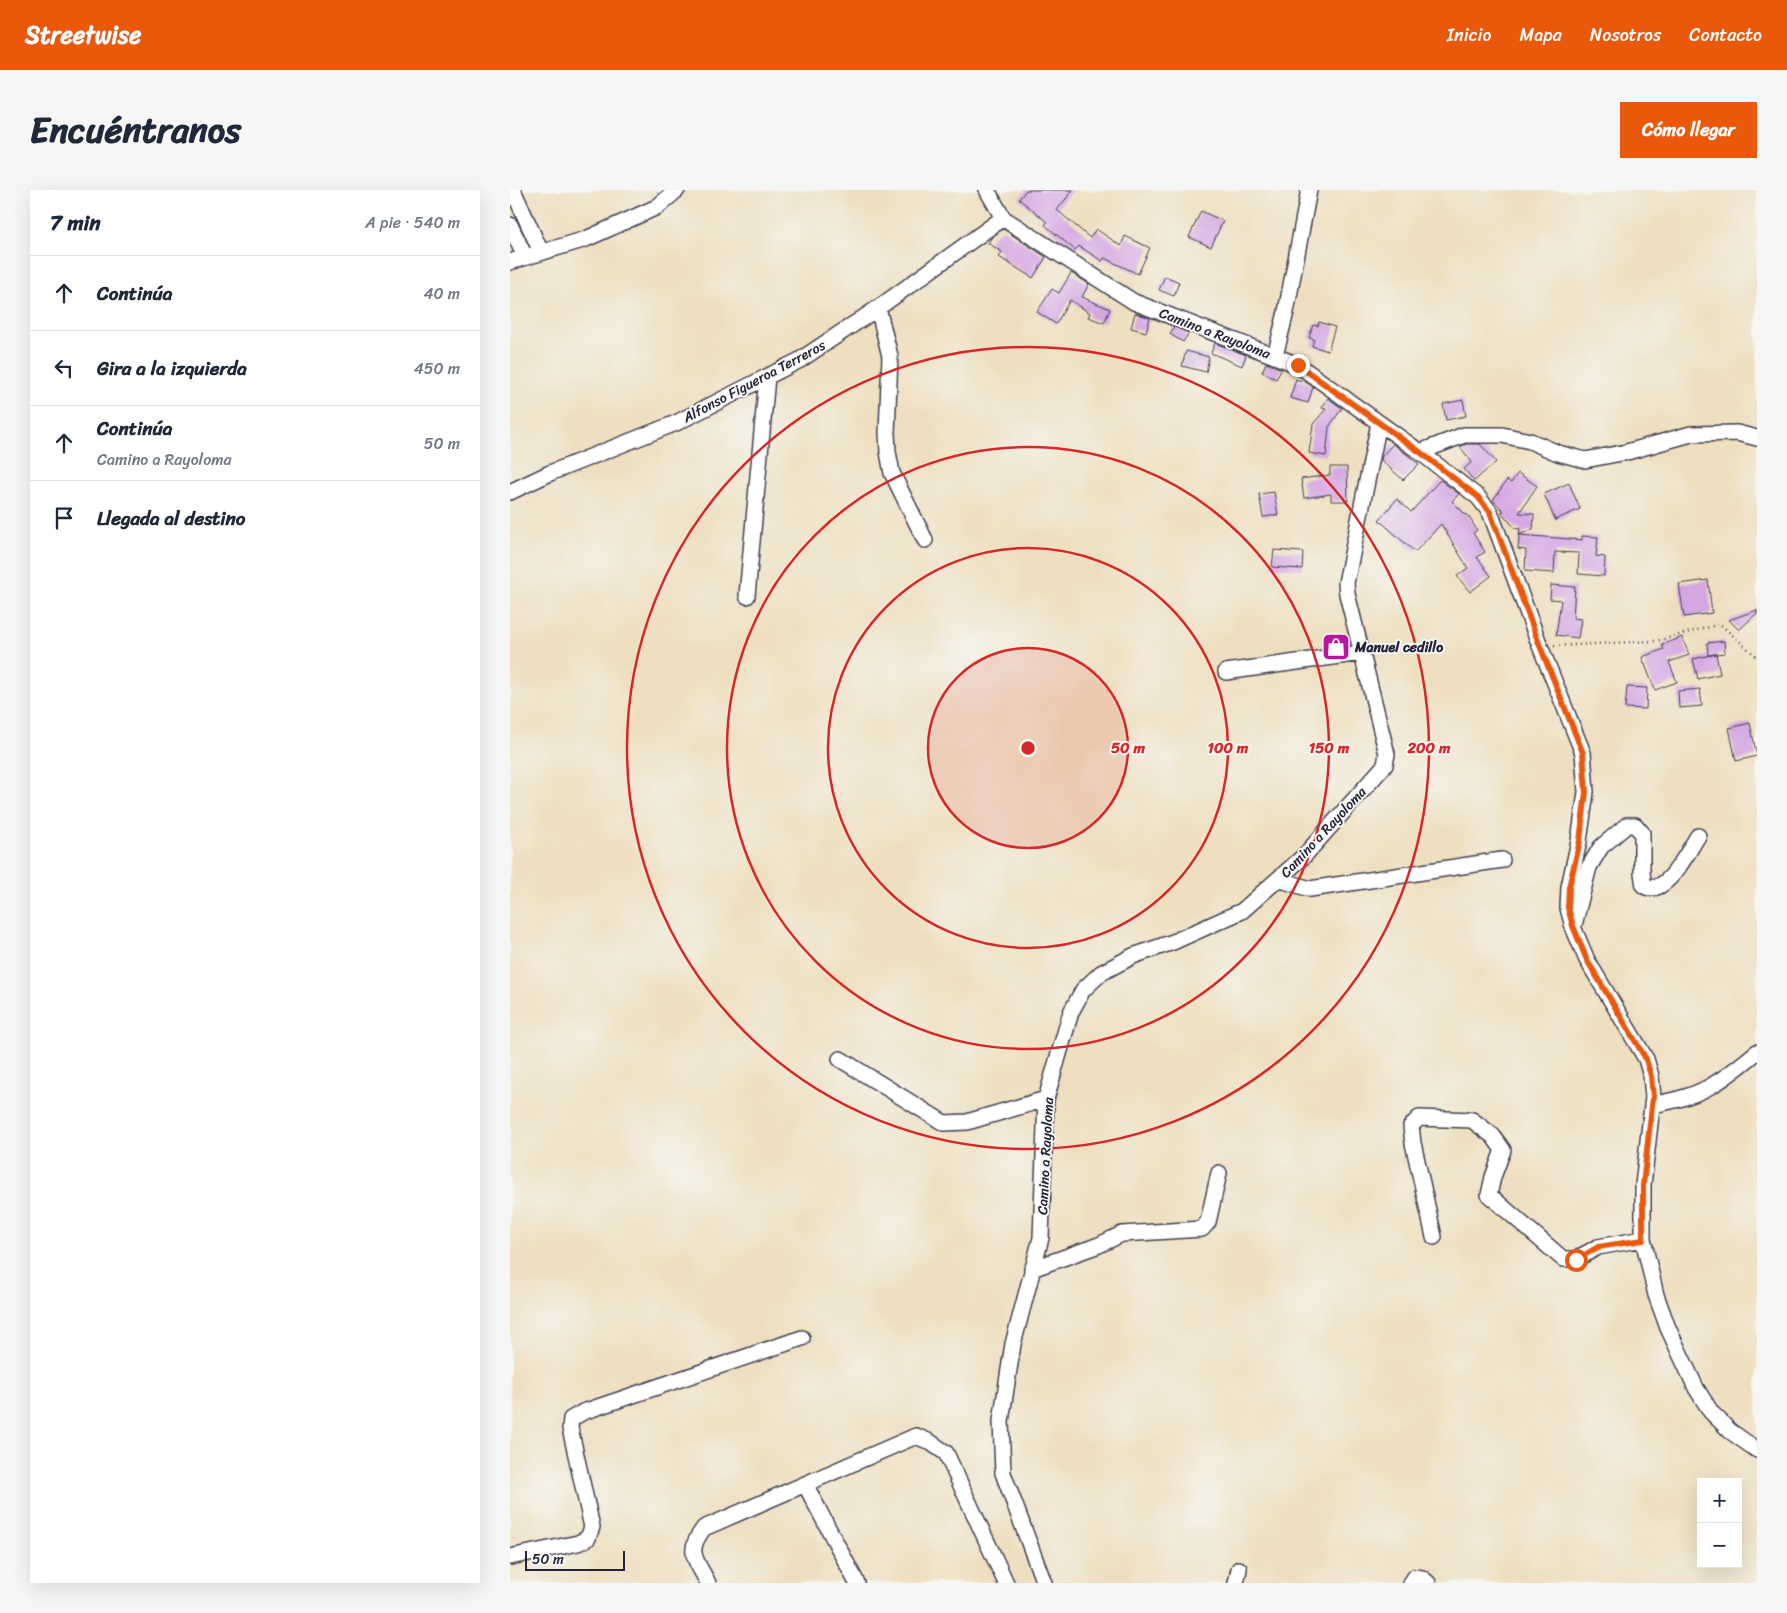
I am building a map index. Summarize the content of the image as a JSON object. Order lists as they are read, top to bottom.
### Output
{
  "streets": {
    "street": ["Camino a Rayoloma", "Alfonso Figueroa Terreros"]
  },
  "crossings": [
    ["Camino a Rayoloma", "Alfonso Figueroa Terreros"]
  ],
  "places": {
    "shop": ["Manuel cedillo"]
  },
  "scale_bar": "50 m",
  "page": {
    "header": "Streetwise",
    "nav": [
      "Inicio",
      "Mapa",
      "Nosotros",
      "Contacto"
    ],
    "title": "Encuéntranos",
    "buttons": "Cómo llegar",
    "heading": ["7 min", "A pie · 540 m"],
    "list": [
      ["Continúa", "40 m"],
      ["Gira a la izquierda", "450 m"],
      ["Continúa", "Camino a Rayoloma", "50 m"],
      "Llegada al destino"
    ],
    "map_buttons": ["+", "−"],
    "scale": "50 m"
  },
  "rings": [
    "50 m",
    "100 m",
    "150 m",
    "200 m"
  ]
}
